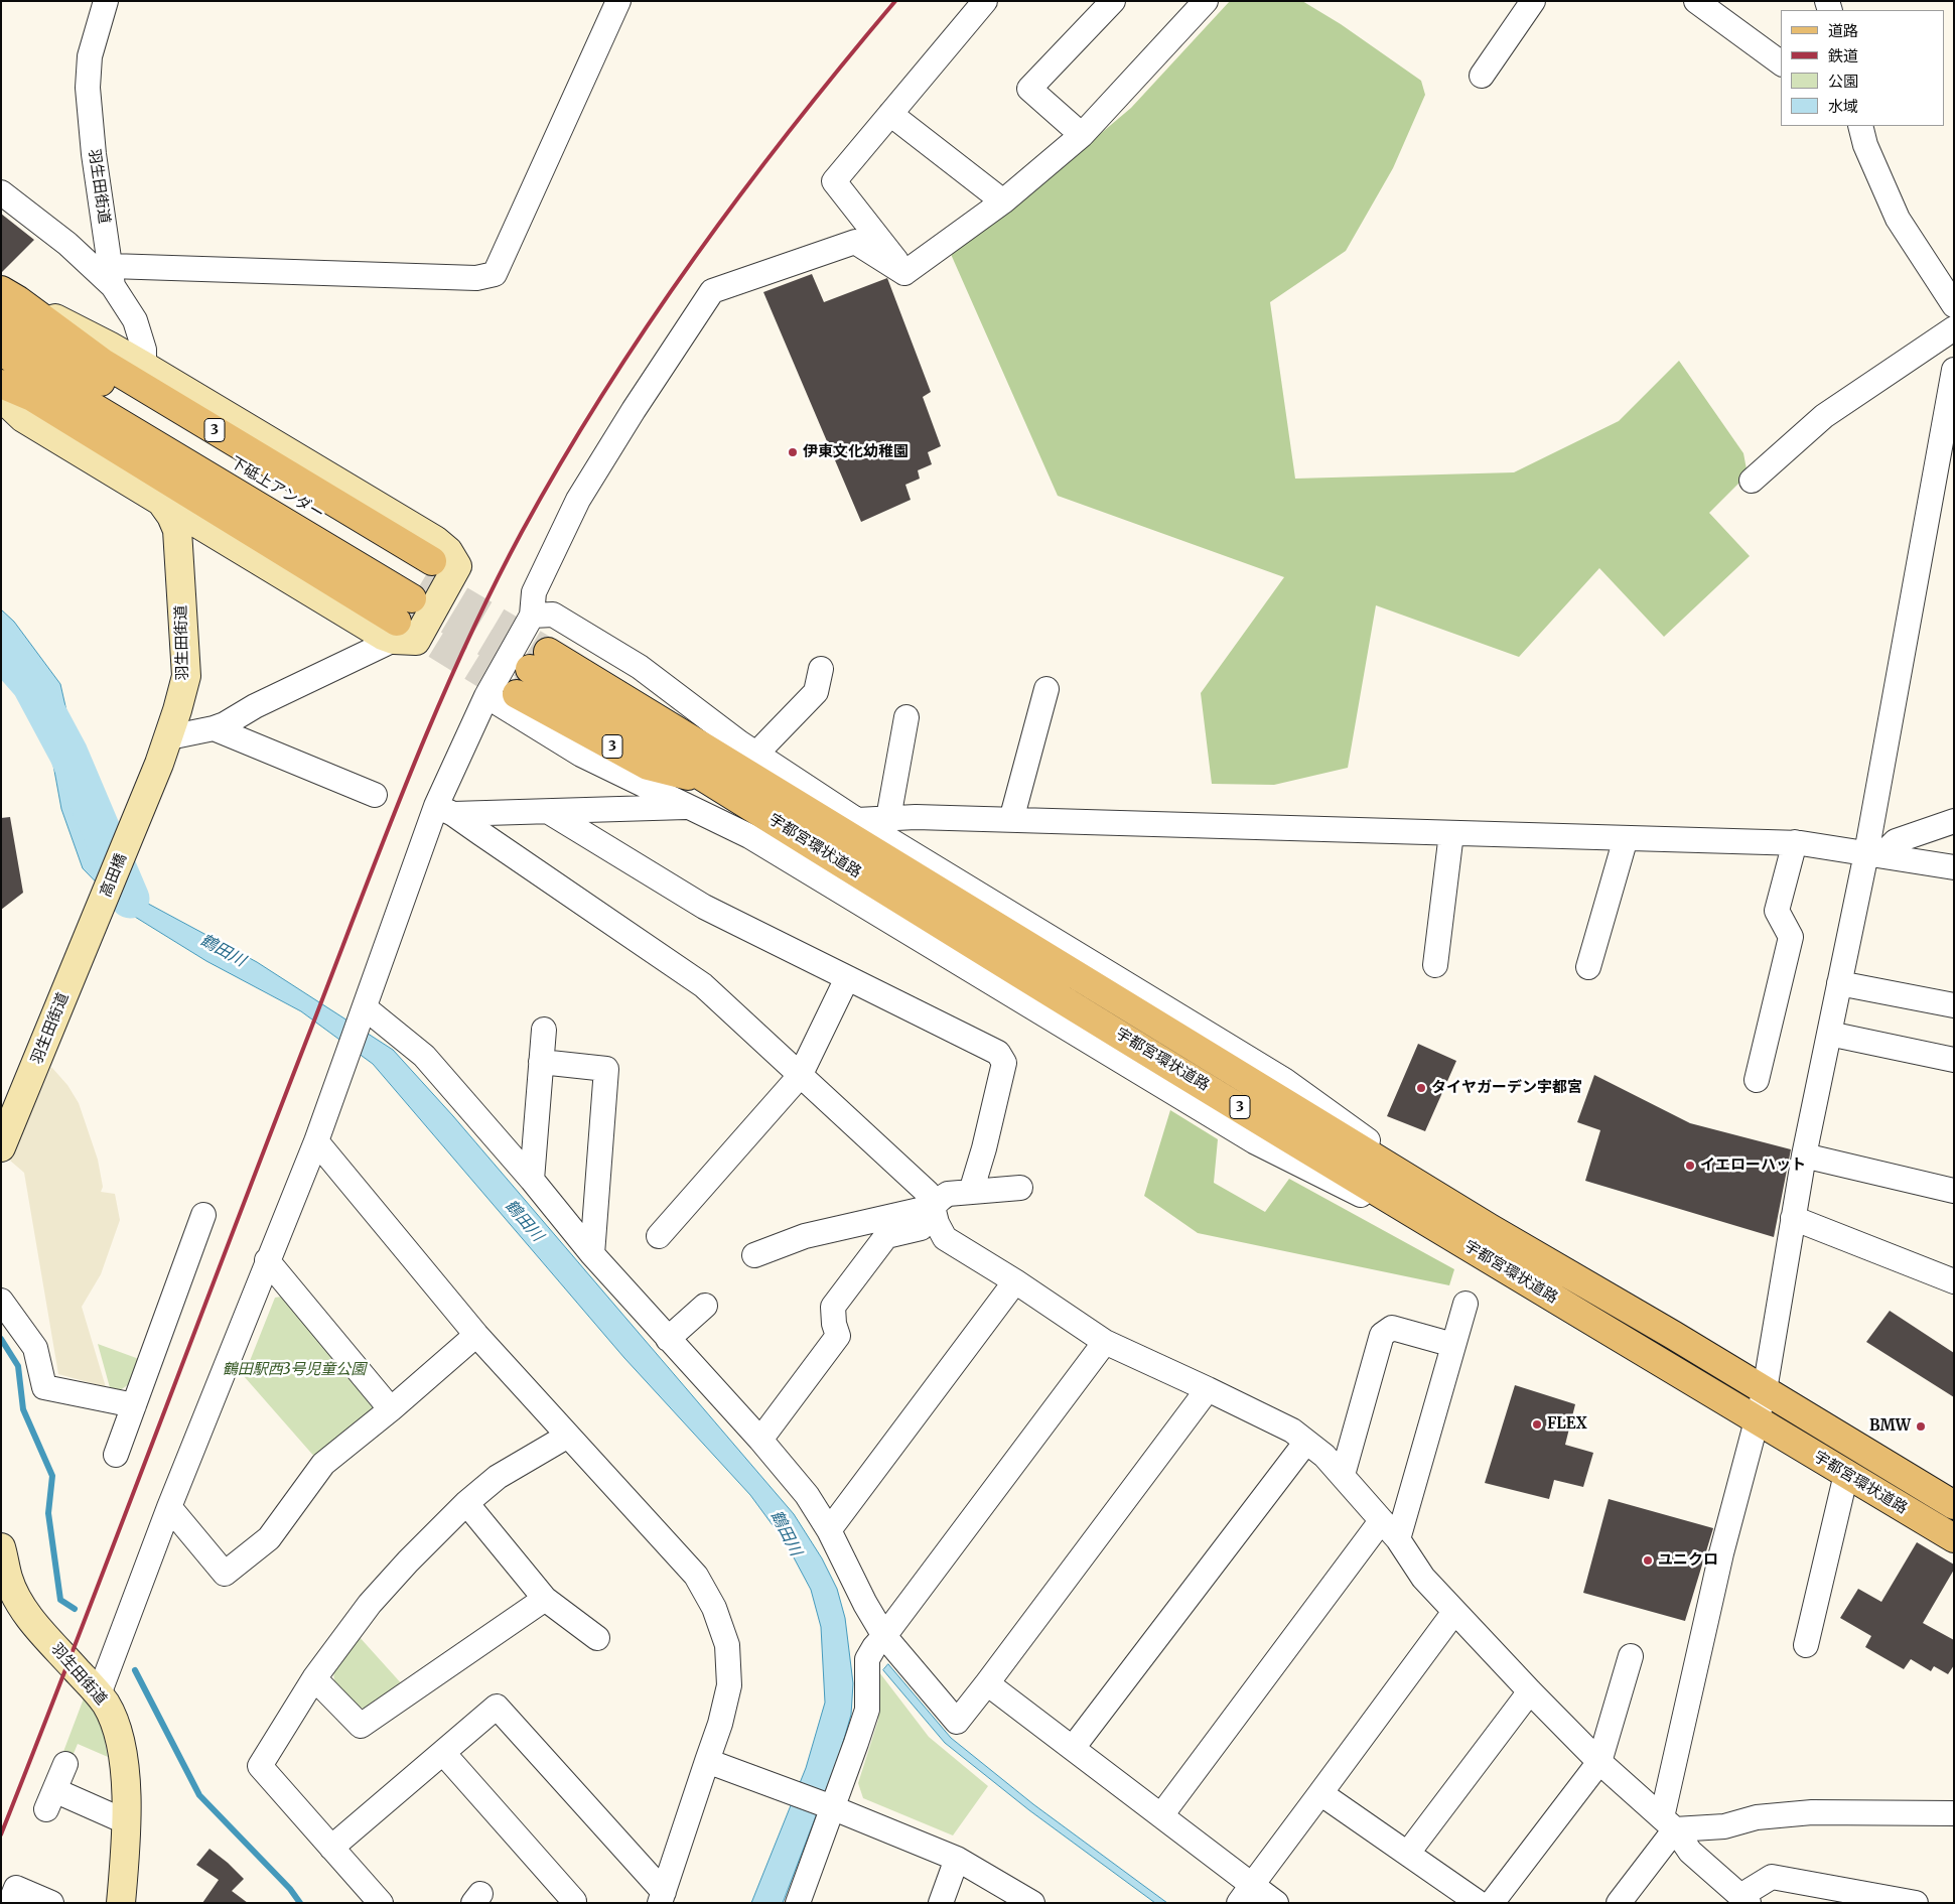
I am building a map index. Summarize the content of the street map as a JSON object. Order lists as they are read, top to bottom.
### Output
{
  "streets": {
    "main road": [
      "羽生田街道",
      "3",
      "下砥上アンダー",
      "宇都宮環状道路",
      "高田橋"
    ]
  },
  "crossings": [
    ["羽生田街道", "高田橋"],
    ["3", "宇都宮環状道路"]
  ],
  "water": ["鶴田川"],
  "parks": ["鶴田駅西3号児童公園"],
  "places": [
    "伊東文化幼稚園",
    "タイヤガーデン宇都宮",
    "イエローハット",
    "FLEX",
    "BMW",
    "ユニクロ"
  ],
  "legend": [
    "道路",
    "鉄道",
    "公園",
    "水域"
  ]
}
